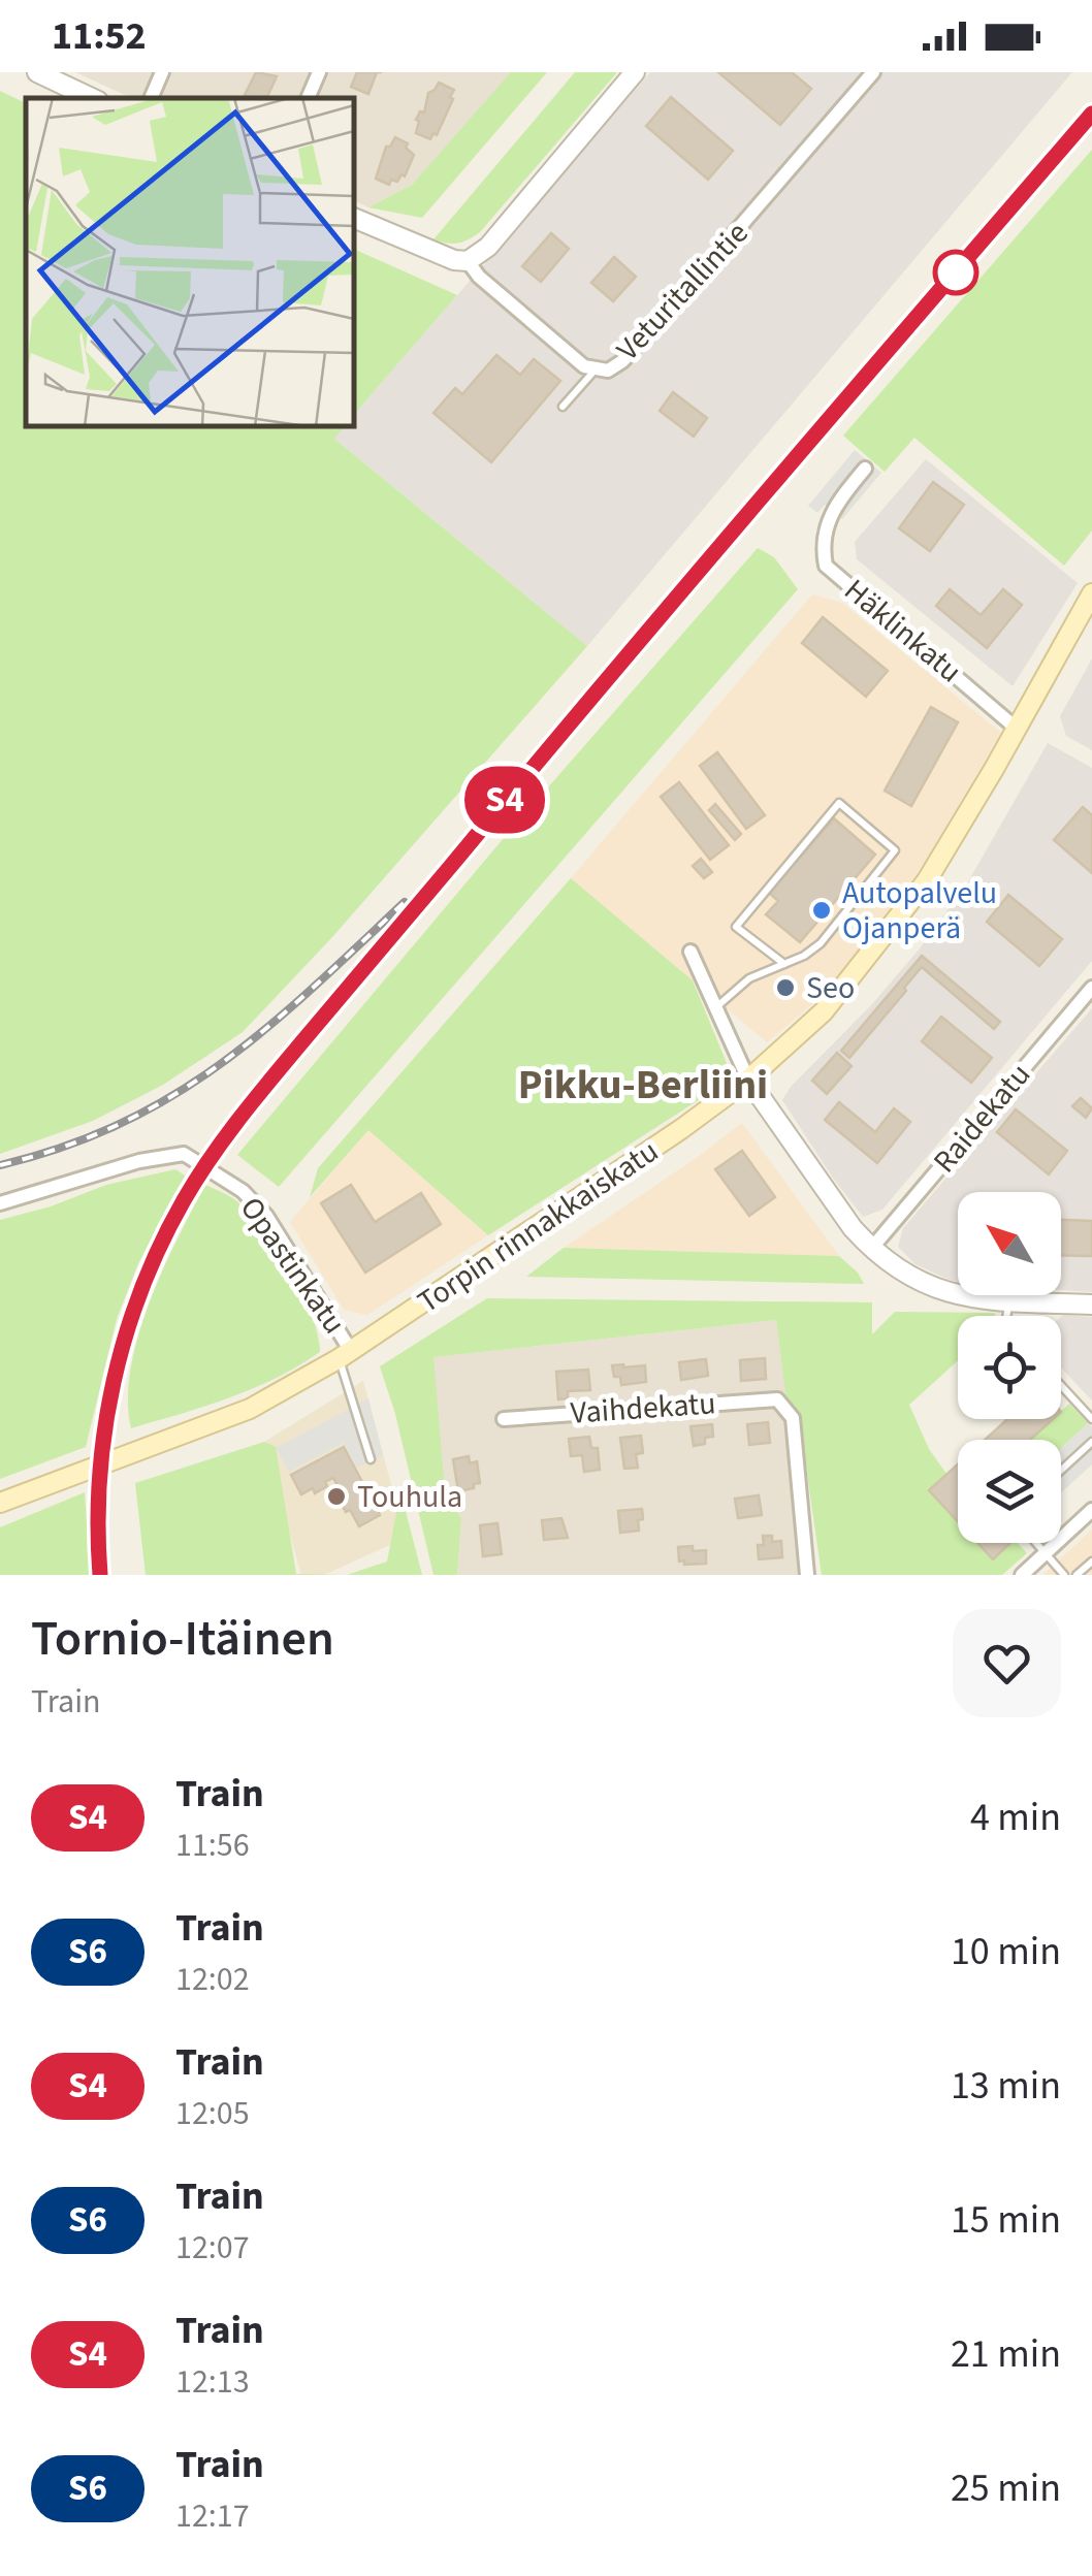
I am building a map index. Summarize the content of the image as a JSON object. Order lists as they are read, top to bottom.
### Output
{
  "streets": {
    "main road": ["Torpin rinnakkaiskatu"],
    "street": [
      "Veturitallintie",
      "Häklinkatu",
      "Raidekatu",
      "Opastinkatu",
      "Vaihdekatu"
    ]
  },
  "crossings": [
    ["Häklinkatu", "Torpin rinnakkaiskatu"],
    ["Torpin rinnakkaiskatu", "Opastinkatu"]
  ],
  "districts": ["Pikku-Berliini"],
  "places": ["Autopalvelu Ojanperä", "Seo", "Touhula"],
  "north": "top left",
  "page": {
    "status": "11:52",
    "on_map": "S4",
    "heading": ["Tornio-Itäinen", "Train"],
    "list": [
      {
        "mark": "S4",
        "name": "Train",
        "note": "11:56",
        "value": "4 min"
      },
      {
        "mark": "S6",
        "name": "Train",
        "note": "12:02",
        "value": "10 min"
      },
      {
        "mark": "S4",
        "name": "Train",
        "note": "12:05",
        "value": "13 min"
      },
      {
        "mark": "S6",
        "name": "Train",
        "note": "12:07",
        "value": "15 min"
      },
      {
        "mark": "S4",
        "name": "Train",
        "note": "12:13",
        "value": "21 min"
      },
      {
        "mark": "S6",
        "name": "Train",
        "note": "12:17",
        "value": "25 min"
      }
    ]
  }
}
